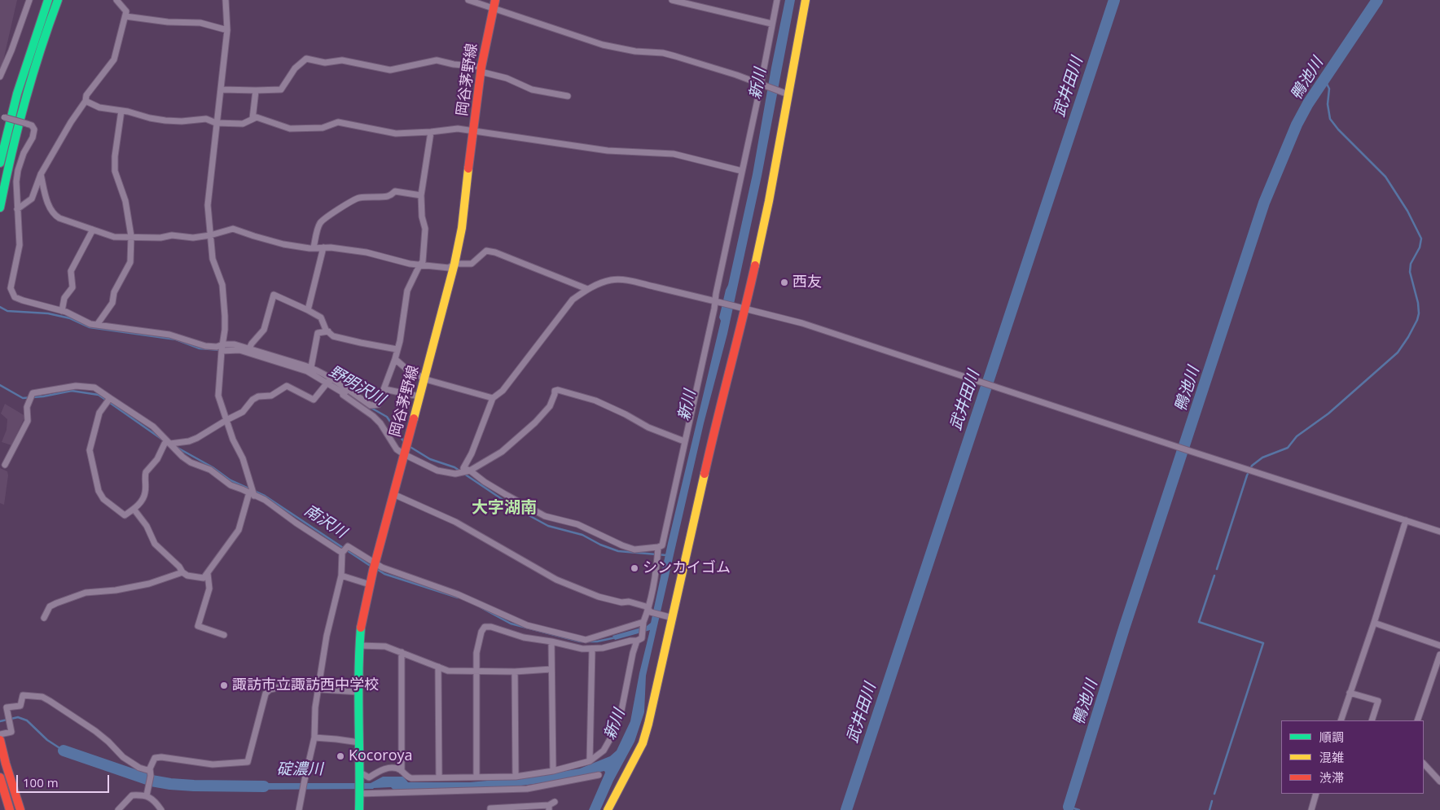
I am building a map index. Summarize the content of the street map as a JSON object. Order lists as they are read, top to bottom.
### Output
{
  "streets": {
    "main road": ["岡谷茅野線"]
  },
  "districts": ["大字湖南"],
  "water": [
    "鴨池川",
    "新川",
    "武井田川",
    "野明沢川",
    "南沢川",
    "碇濃川"
  ],
  "places": [
    "西友",
    "シンカイゴム",
    "諏訪市立諏訪西中学校",
    "Kocoroya"
  ],
  "legend": ["順調", "混雑", "渋滞"],
  "scale_bar": "100 m"
}
